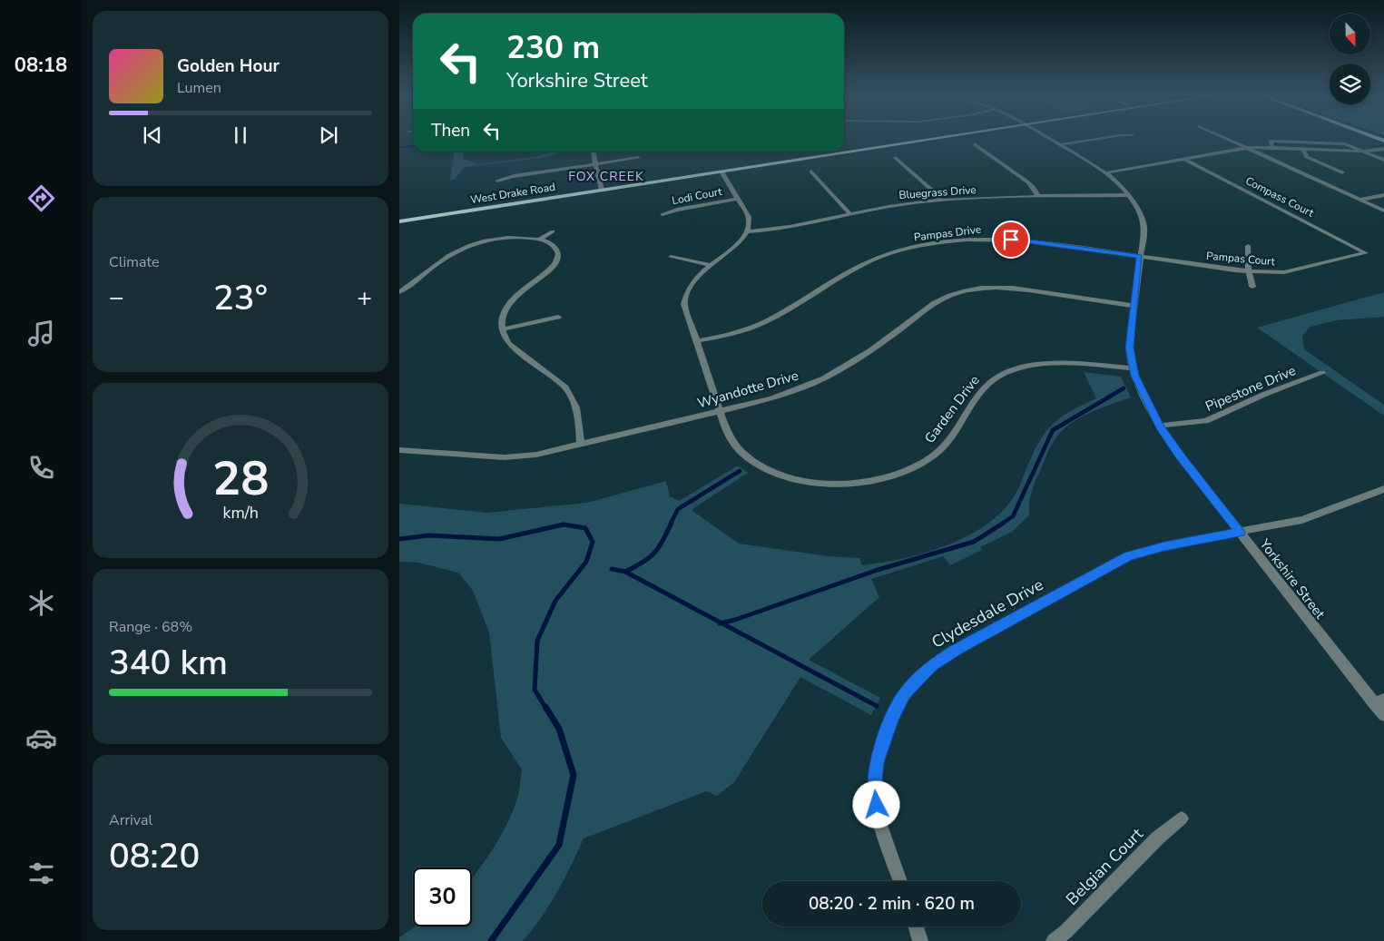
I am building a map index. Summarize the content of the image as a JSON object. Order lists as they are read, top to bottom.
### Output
{
  "streets": {
    "main road": ["West Drake Road"],
    "street": [
      "Bluegrass Drive",
      "Lodi Court",
      "Compass Court",
      "Pampas Drive",
      "Pampas Court",
      "Pipestone Drive",
      "Wyandotte Drive",
      "Garden Drive",
      "Yorkshire Street",
      "Clydesdale Drive",
      "Belgian Court"
    ]
  },
  "crossings": [
    ["Bluegrass Drive", "Garden Drive"],
    ["Bluegrass Drive", "Yorkshire Street"],
    ["Compass Court", "Pampas Court"],
    ["Pampas Drive", "Pampas Court"],
    ["Pampas Drive", "Garden Drive"],
    ["Pampas Drive", "Yorkshire Street"],
    ["Pampas Court", "Yorkshire Street"],
    ["Pipestone Drive", "Yorkshire Street"],
    ["Wyandotte Drive", "Garden Drive"],
    ["Wyandotte Drive", "Yorkshire Street"],
    ["Garden Drive", "Yorkshire Street"],
    ["Yorkshire Street", "Clydesdale Drive"]
  ],
  "districts": ["FOX CREEK"],
  "north": "bottom",
  "page": {
    "tabs": "08:18",
    "turn": ["230 m", "Yorkshire Street"],
    "song": ["Golden Hour", "Lumen"],
    "then": "Then",
    "tile": [
      "Climate",
      ["Range · 68%", "340 km"],
      ["Arrival", "08:20"]
    ],
    "heat": ["−", "23°", "+"],
    "limit": "30",
    "trip": "08:20 · 2 min · 620 m",
    "gauge": ["28", "km/h"]
  }
}
